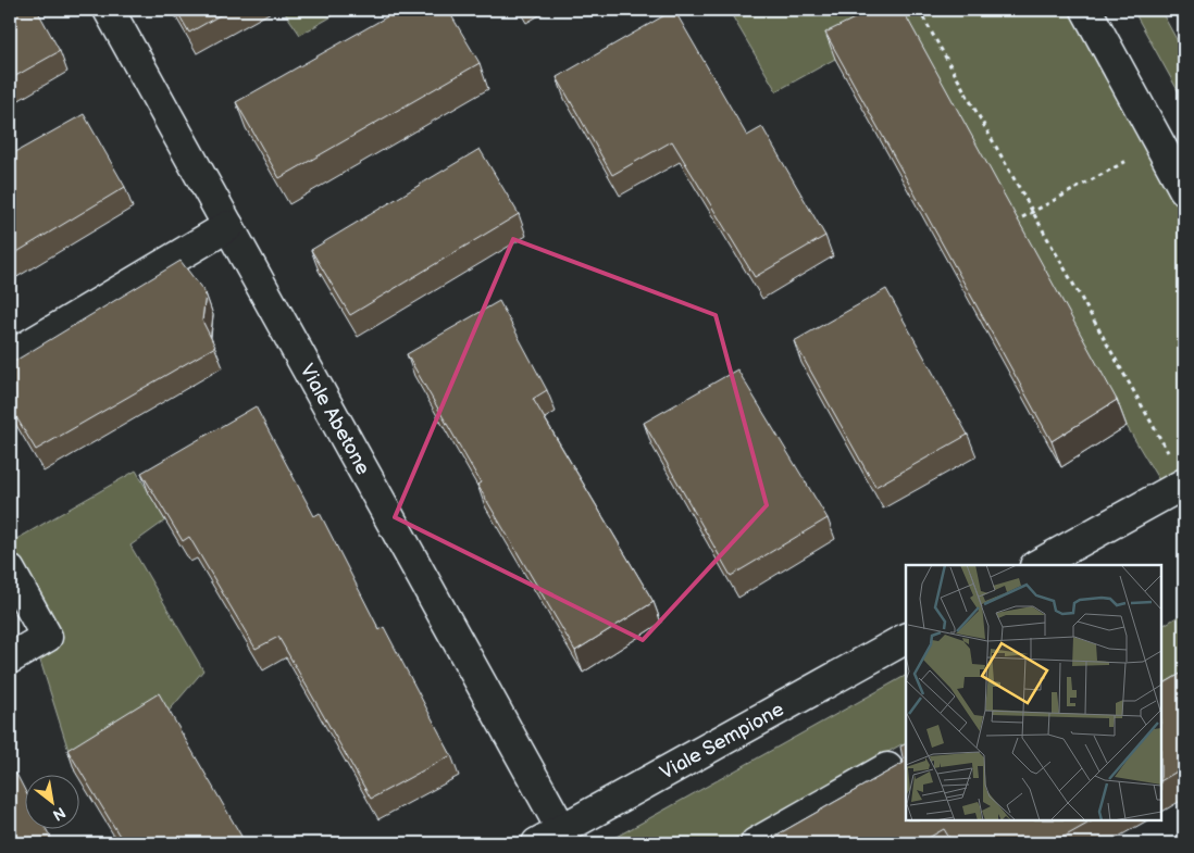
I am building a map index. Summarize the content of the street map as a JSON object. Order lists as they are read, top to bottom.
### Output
{
  "streets": {
    "street": ["Viale Abetone", "Viale Sempione"]
  },
  "crossings": [
    ["Viale Abetone", "Viale Sempione"]
  ],
  "north": "bottom right"
}
